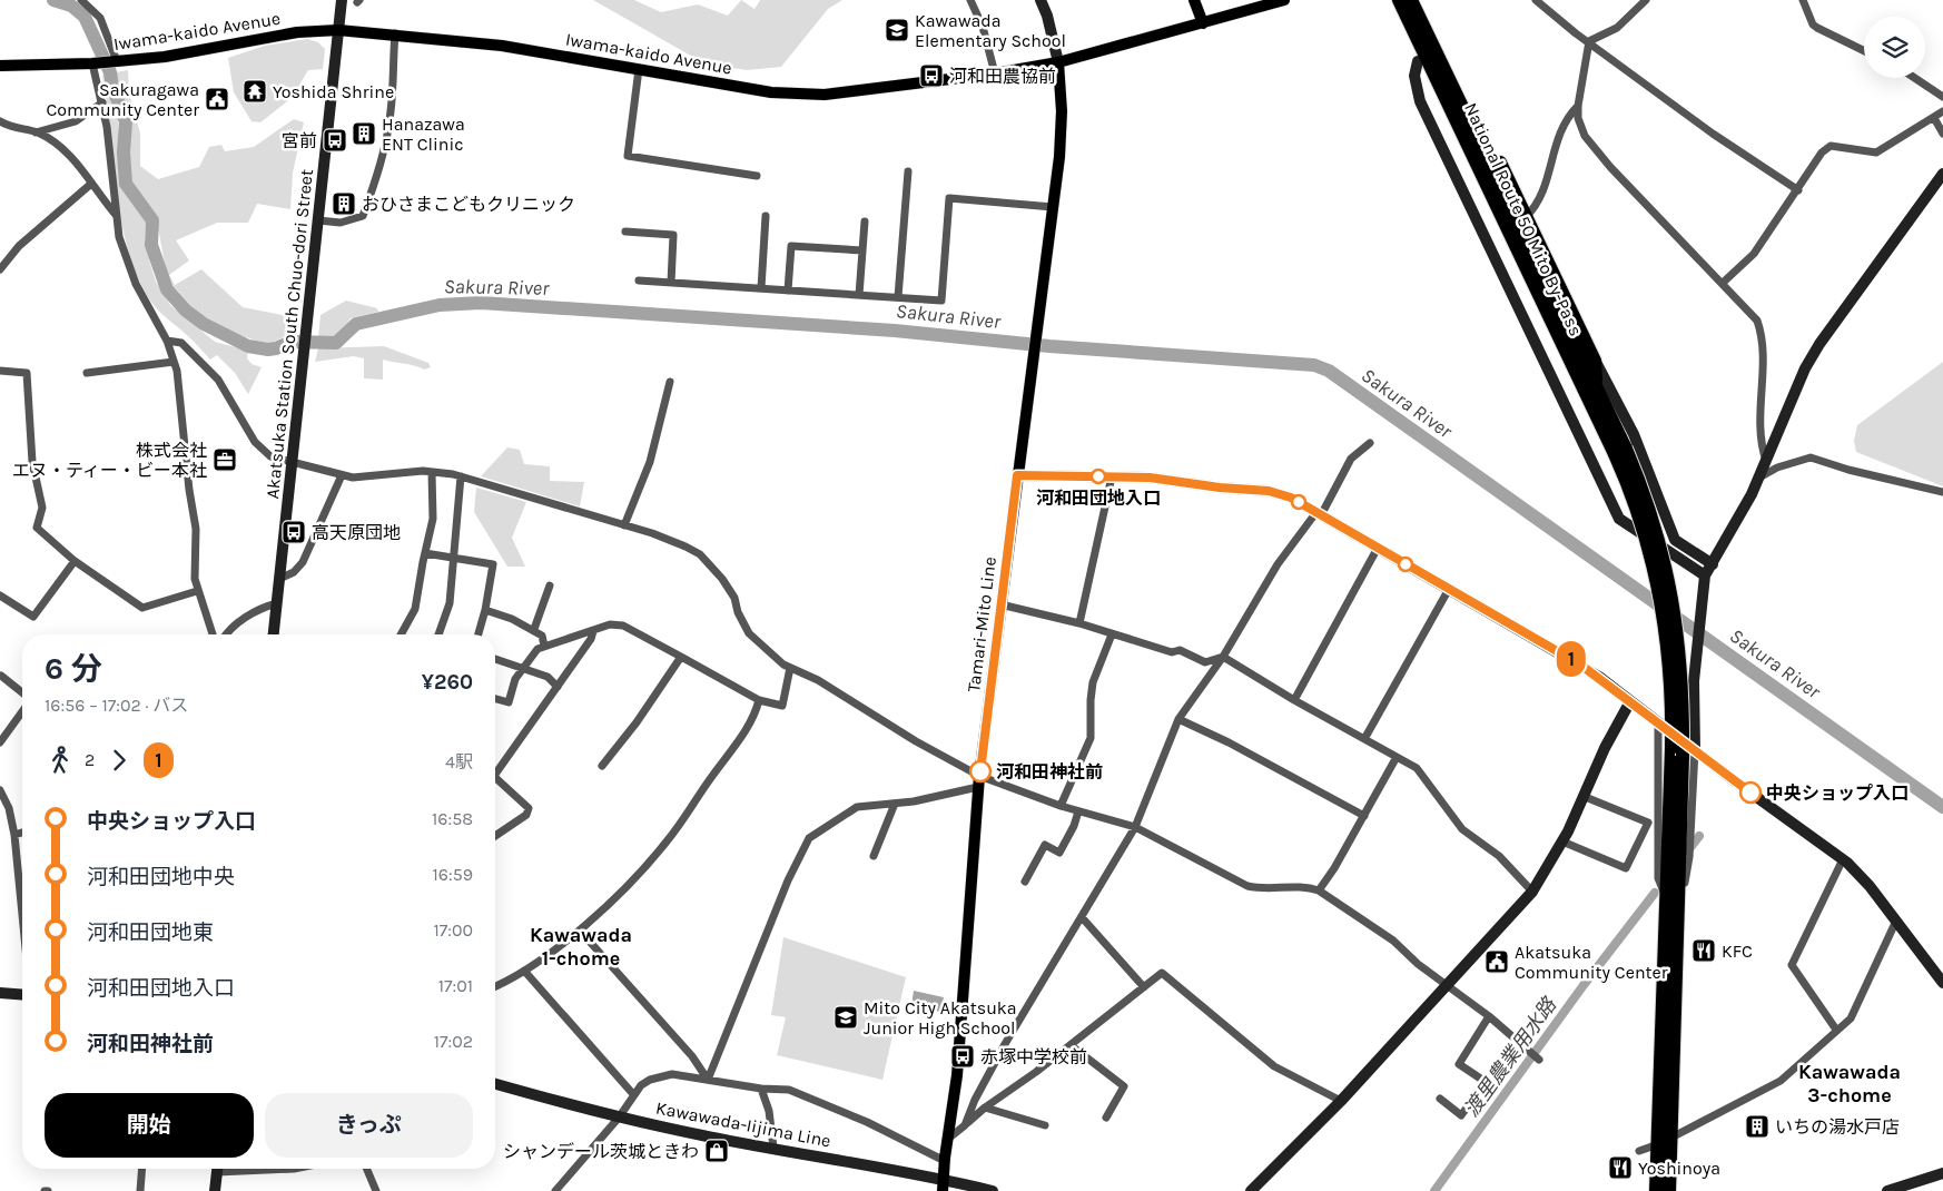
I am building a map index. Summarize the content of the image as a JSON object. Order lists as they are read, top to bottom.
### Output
{
  "streets": {
    "highway": ["National Route 50 Mito By-Pass"],
    "main road": ["Iwama-kaido Avenue", "Tamari-Mito Line"],
    "street": ["Akatsuka Station South Chuo-dori Street", "Kawawada-Iijima Line"]
  },
  "crossings": [
    ["Iwama-kaido Avenue", "Akatsuka Station South Chuo-dori Street"],
    ["Iwama-kaido Avenue", "Tamari-Mito Line"],
    ["Tamari-Mito Line", "Kawawada-Iijima Line"]
  ],
  "districts": ["Kawawada 1-chome", "Kawawada 3-chome"],
  "water": ["Sakura River", "渡里農業用水路"],
  "places": {
    "school or university": ["Kawawada Elementary School", "Mito City Akatsuka Junior High School"],
    "bus stop": [
      "河和田農協前",
      "宮前",
      "高天原団地",
      "赤塚中学校前"
    ],
    "temple": ["Yoshida Shrine"],
    "public building": ["Sakuragawa Community Center", "Akatsuka Community Center"],
    "building": ["Hanazawa ENT Clinic", "おひさまこどもクリニック", "いちの湯水戸店"],
    "office": ["株式会社 エヌ・ティー・ビー本社"],
    "other": ["河和田団地入口", "河和田神社前", "中央ショップ入口"],
    "restaurant": ["KFC", "Yoshinoya"],
    "shop": ["シャンデール茨城ときわ"]
  },
  "lines": ["bus line 1"],
  "page": {
    "on_map": "1",
    "heading": ["6 分", "16:56 – 17:02 · バス", "¥260"],
    "legs": ["2", "1", "4駅"],
    "list": [
      {
        "name": "中央ショップ入口",
        "value": "16:58"
      },
      {
        "name": "河和田団地中央",
        "value": "16:59"
      },
      {
        "name": "河和田団地東",
        "value": "17:00"
      },
      {
        "name": "河和田団地入口",
        "value": "17:01"
      },
      {
        "name": "河和田神社前",
        "value": "17:02"
      }
    ],
    "buttons": ["開始", "きっぷ"]
  }
}
